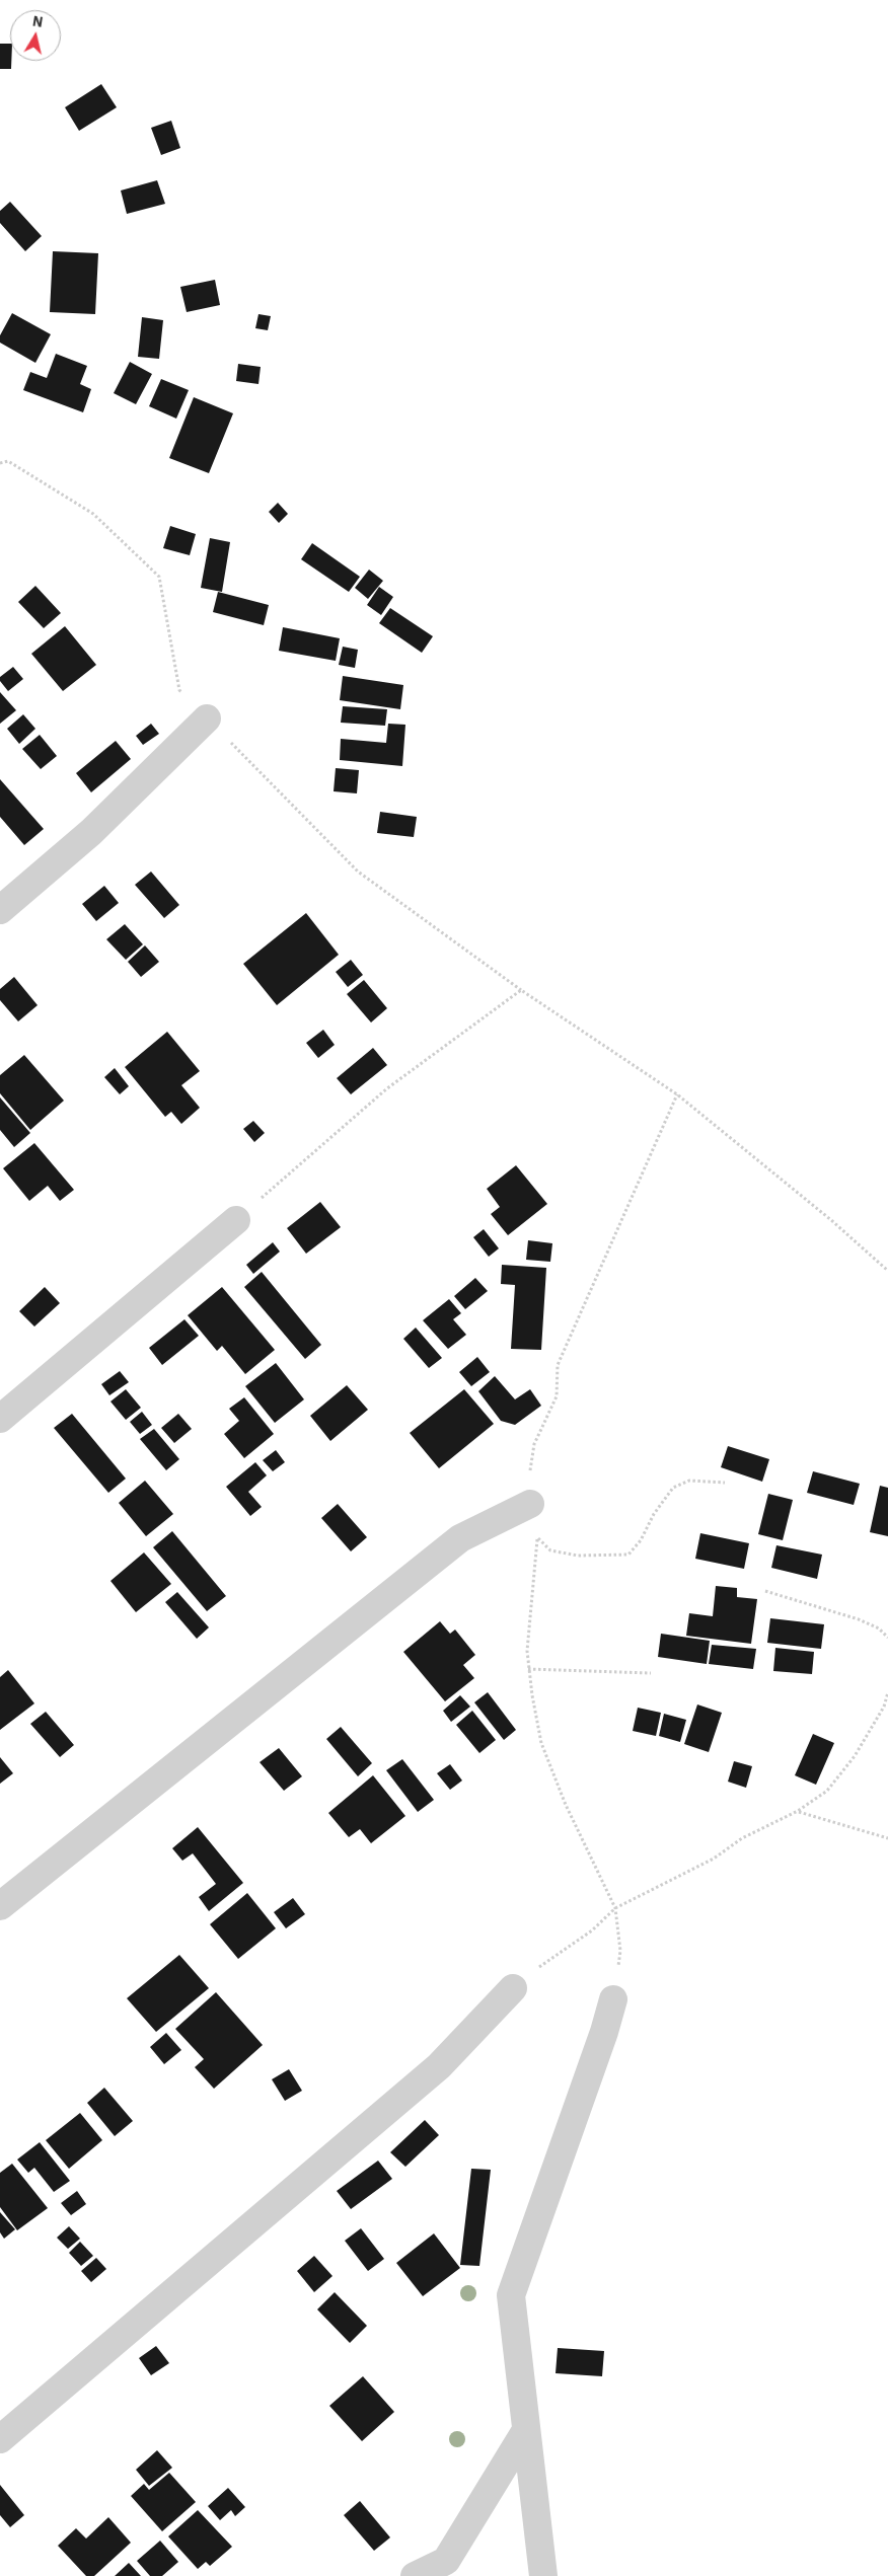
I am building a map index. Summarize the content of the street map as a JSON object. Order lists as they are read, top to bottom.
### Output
{
  "north": "top"
}
